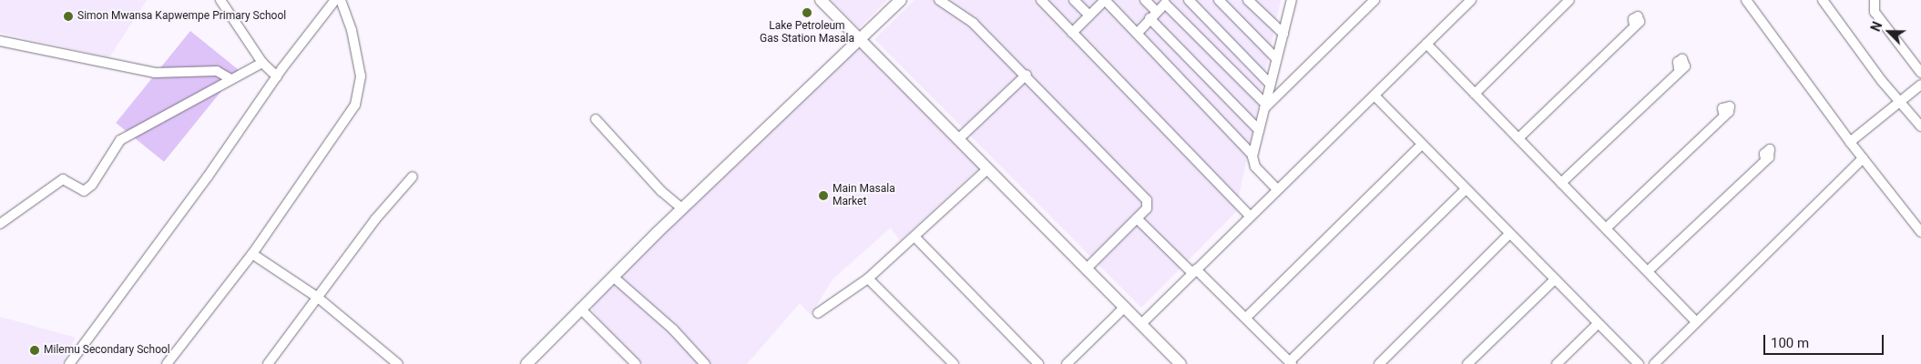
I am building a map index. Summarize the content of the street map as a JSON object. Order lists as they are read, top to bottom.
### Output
{
  "places": [
    "Lake Petroleum Gas Station Masala",
    "Simon Mwansa Kapwempe Primary School",
    "Main Masala Market",
    "Milemu Secondary School"
  ],
  "scale_bar": "100 m",
  "north": "top left"
}
